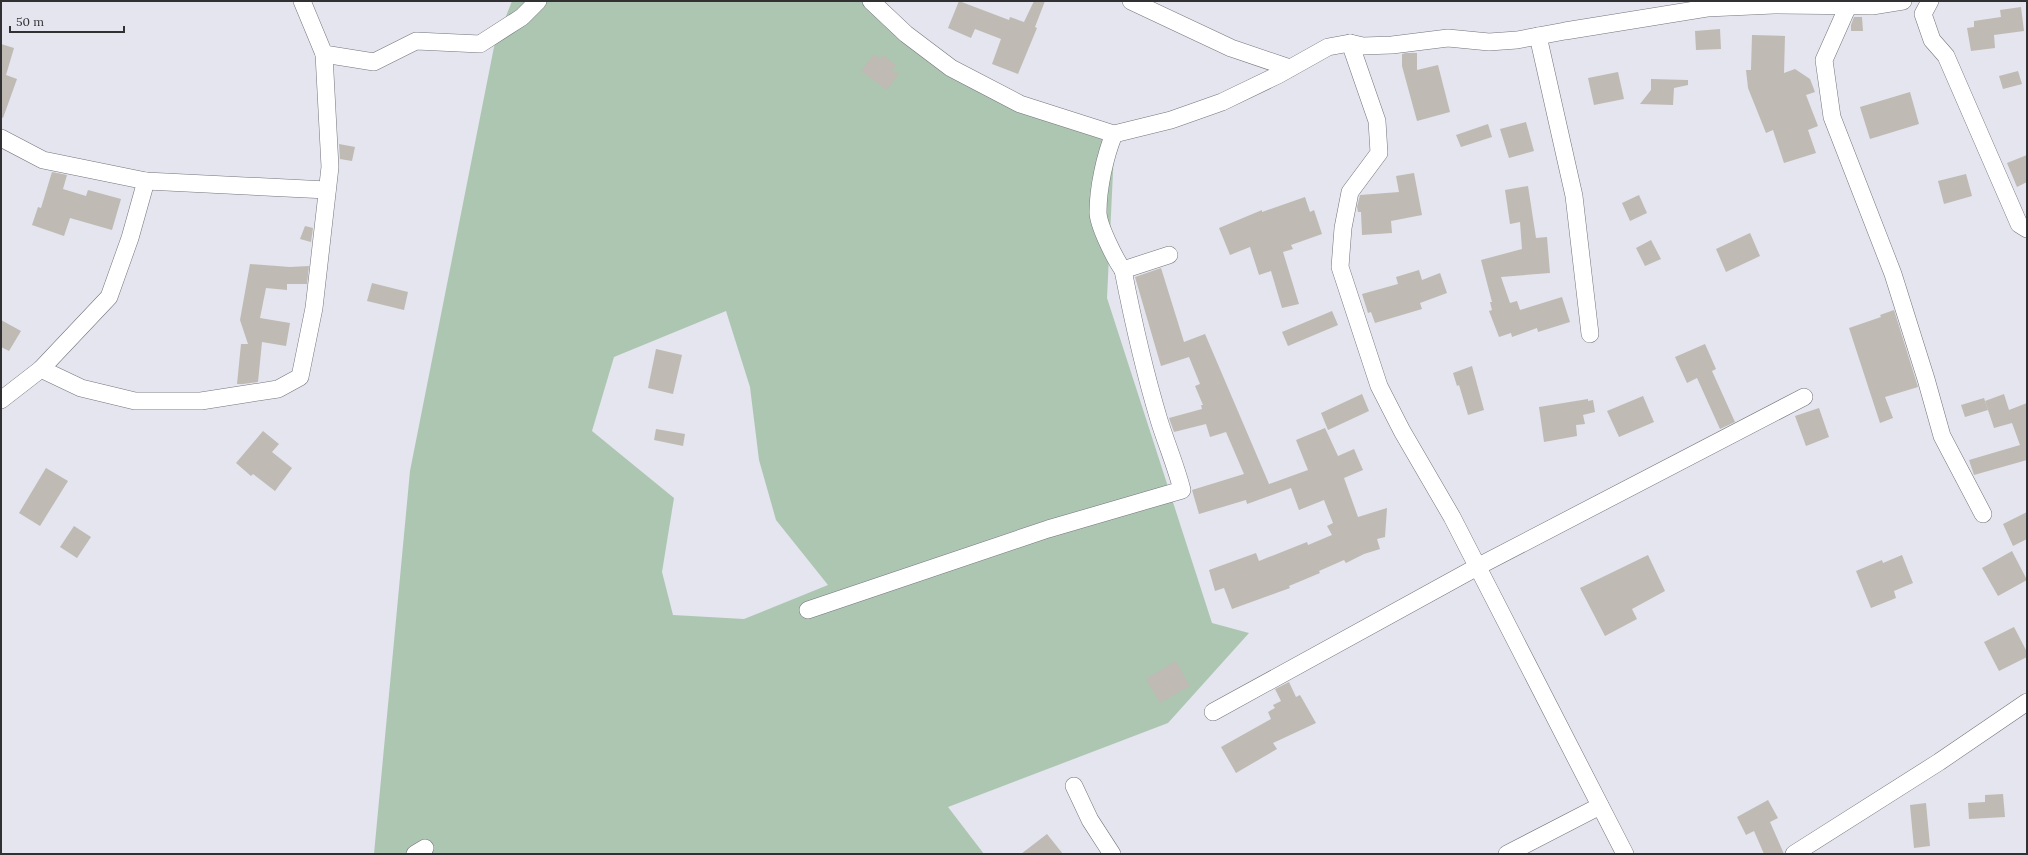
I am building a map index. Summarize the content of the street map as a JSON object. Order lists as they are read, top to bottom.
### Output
{
  "scale_bar": "50 m"
}
